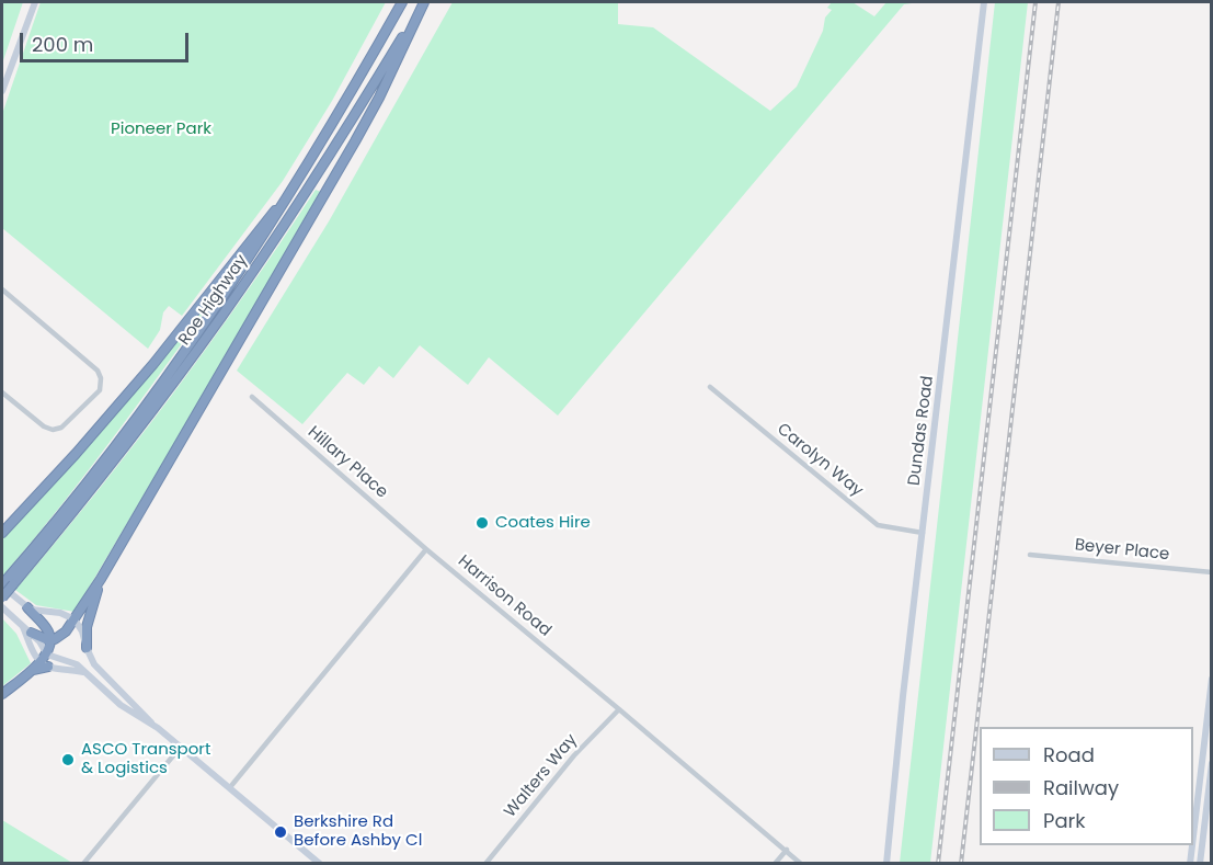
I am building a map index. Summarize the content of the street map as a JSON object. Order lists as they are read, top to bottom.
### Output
{
  "streets": {
    "highway": ["Roe Highway"],
    "main road": ["Dundas Road"],
    "street": [
      "Carolyn Way",
      "Hillary Place",
      "Beyer Place",
      "Harrison Road",
      "Walters Way"
    ]
  },
  "crossings": [
    ["Dundas Road", "Carolyn Way"],
    ["Hillary Place", "Harrison Road"],
    ["Harrison Road", "Walters Way"]
  ],
  "parks": ["Pioneer Park"],
  "places": ["Coates Hire", "ASCO Transport & Logistics", "Berkshire Rd Before Ashby Cl"],
  "legend": ["Road", "Railway", "Park"],
  "scale_bar": "200 m"
}
